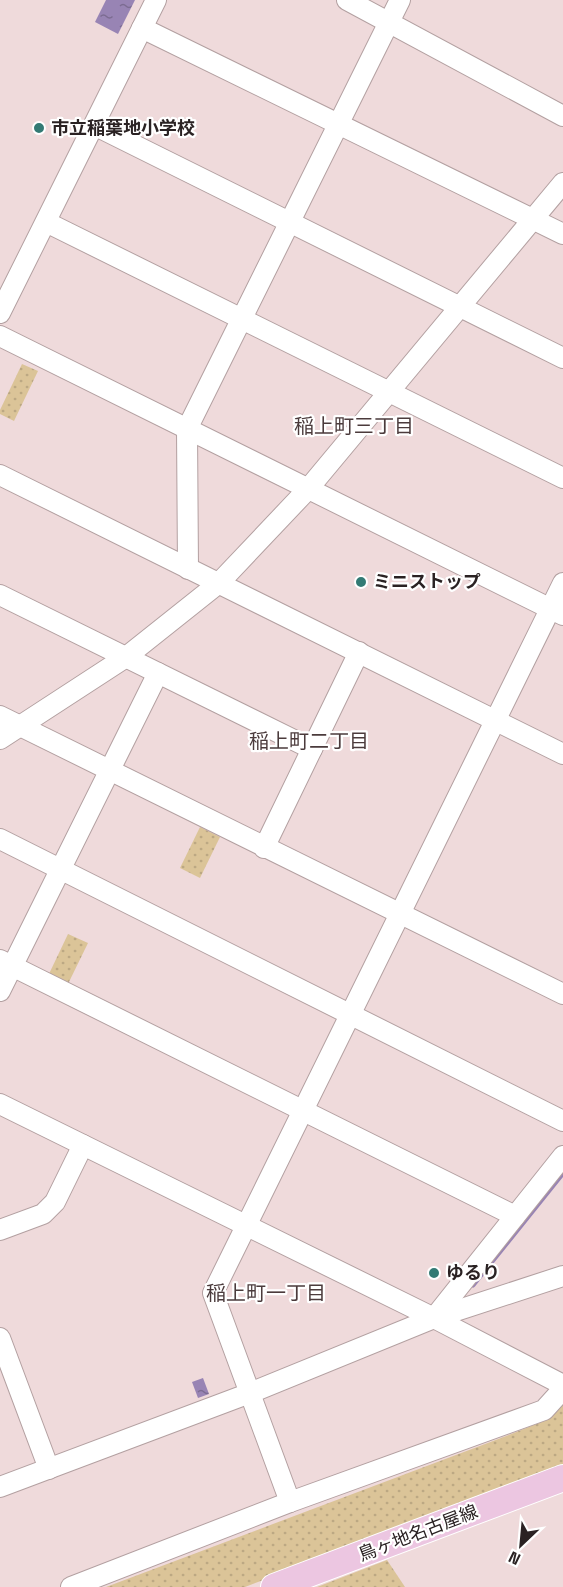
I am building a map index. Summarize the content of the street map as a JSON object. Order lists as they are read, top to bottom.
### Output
{
  "streets": {
    "main road": ["鳥ヶ地名古屋線"]
  },
  "districts": ["稲上町三丁目", "稲上町二丁目", "稲上町一丁目"],
  "places": ["市立稲葉地小学校", "ミニストップ", "ゆるり"],
  "north": "bottom left"
}
